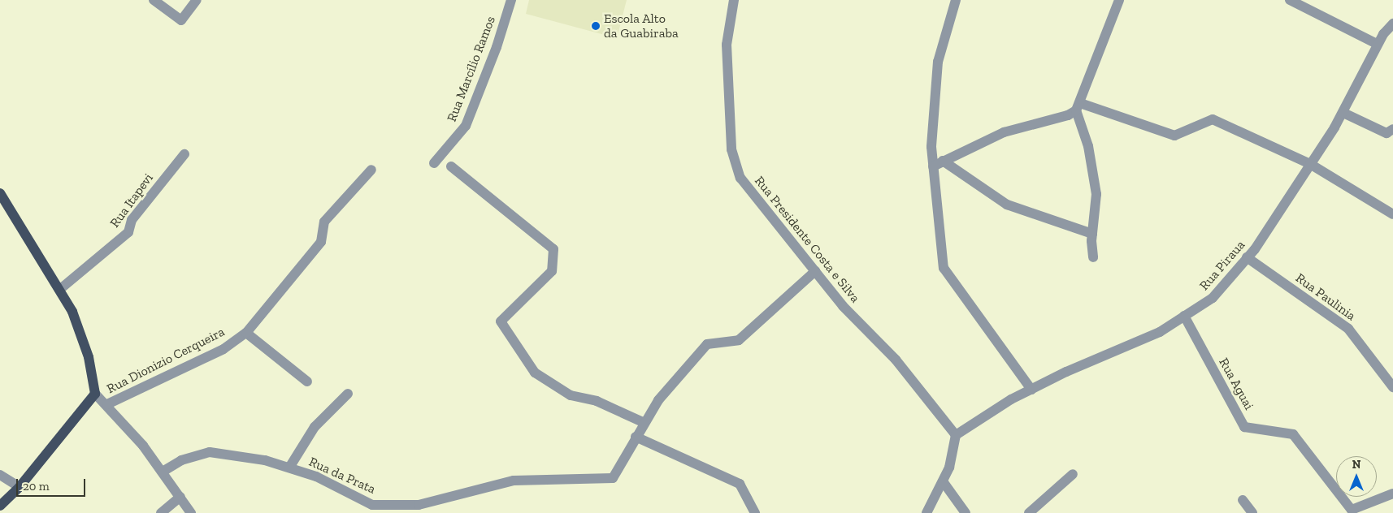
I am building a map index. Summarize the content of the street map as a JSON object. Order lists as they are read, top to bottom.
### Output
{
  "streets": {
    "street": [
      "Rua Marcílio Ramos",
      "Rua Itapevi",
      "Rua Presidente Costa e Silva",
      "Rua Piraua",
      "Rua Paulinia",
      "Rua Dionizio Cerqueira",
      "Rua Aguai",
      "Rua da Prata"
    ]
  },
  "crossings": [
    ["Rua Presidente Costa e Silva", "Rua Piraua"],
    ["Rua Piraua", "Rua Paulinia"],
    ["Rua Piraua", "Rua Aguai"]
  ],
  "places": ["Escola Alto da Guabiraba"],
  "scale_bar": "20 m",
  "north": "top"
}
